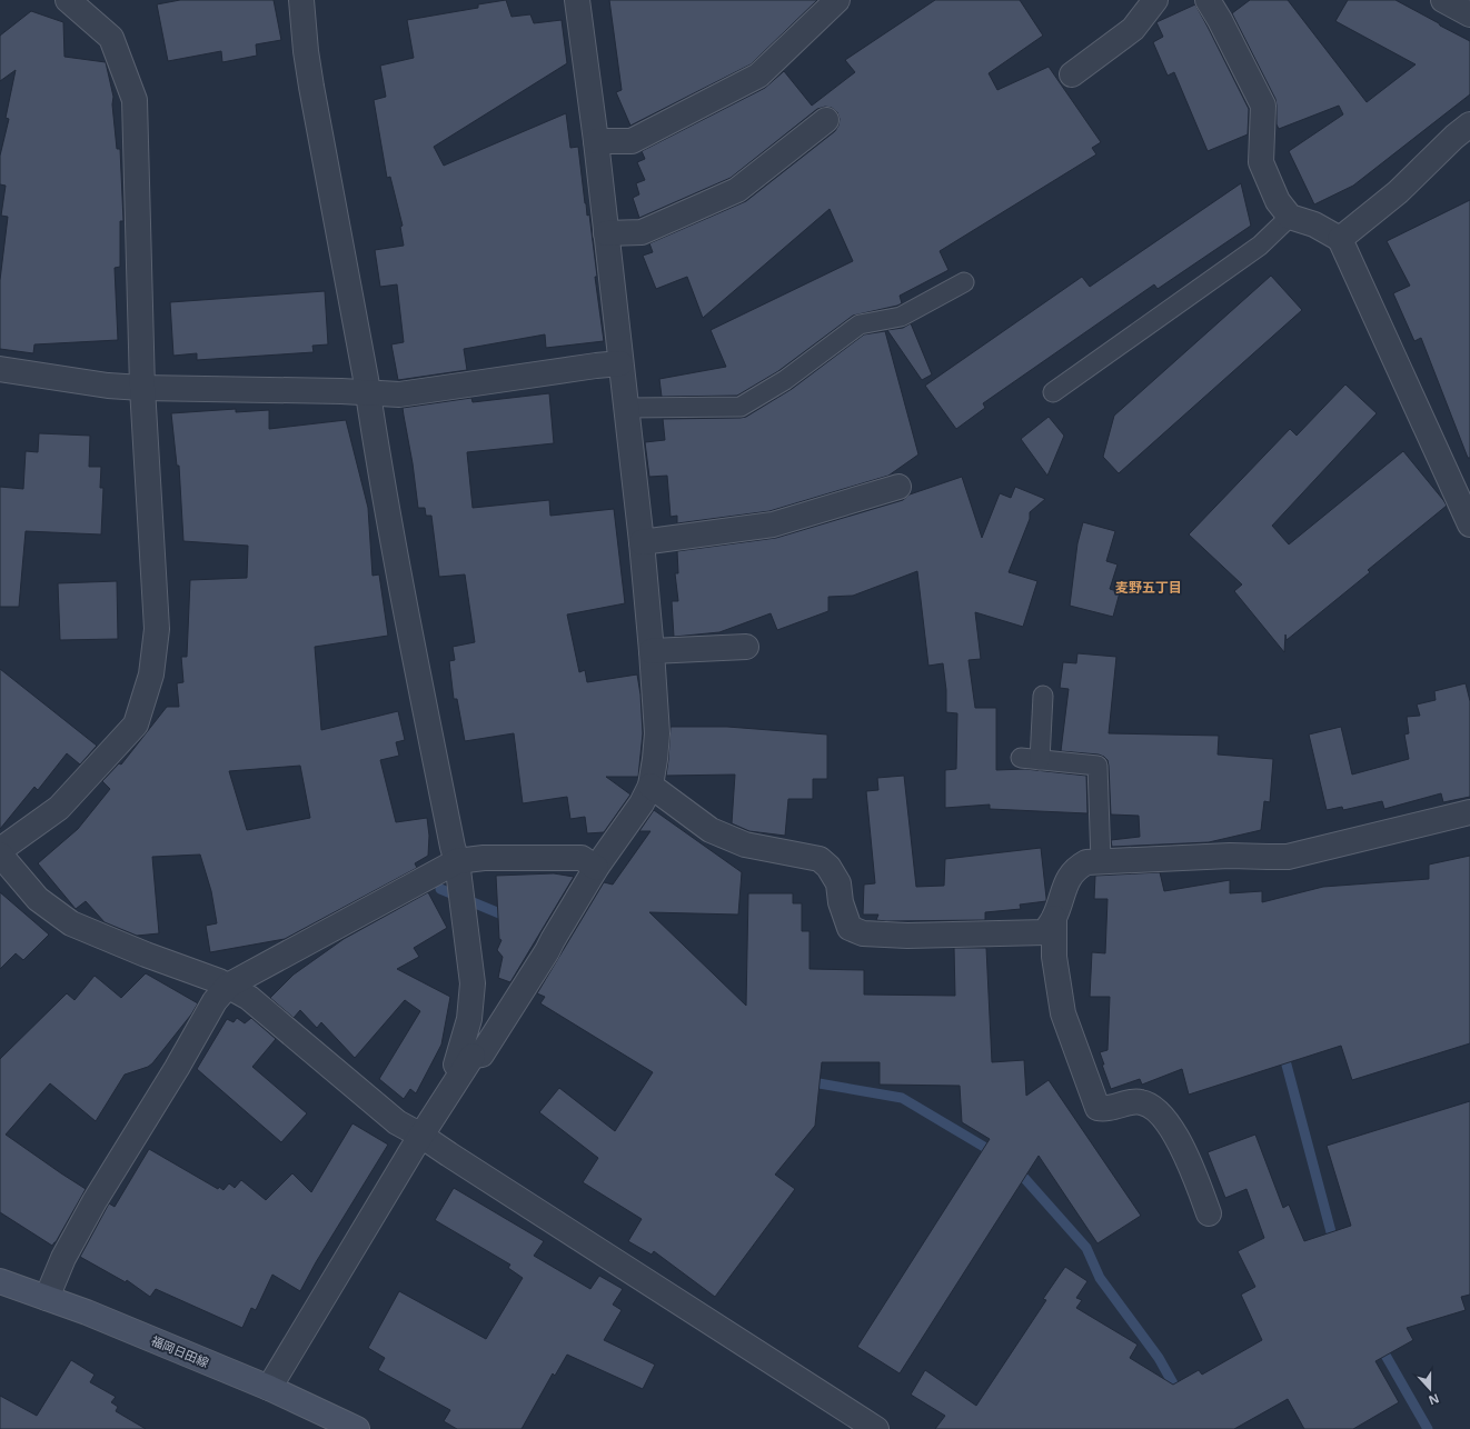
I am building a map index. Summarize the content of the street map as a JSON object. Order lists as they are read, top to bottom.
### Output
{
  "streets": {
    "main road": ["福岡日田線"]
  },
  "districts": ["麦野五丁目"],
  "north": "bottom"
}
